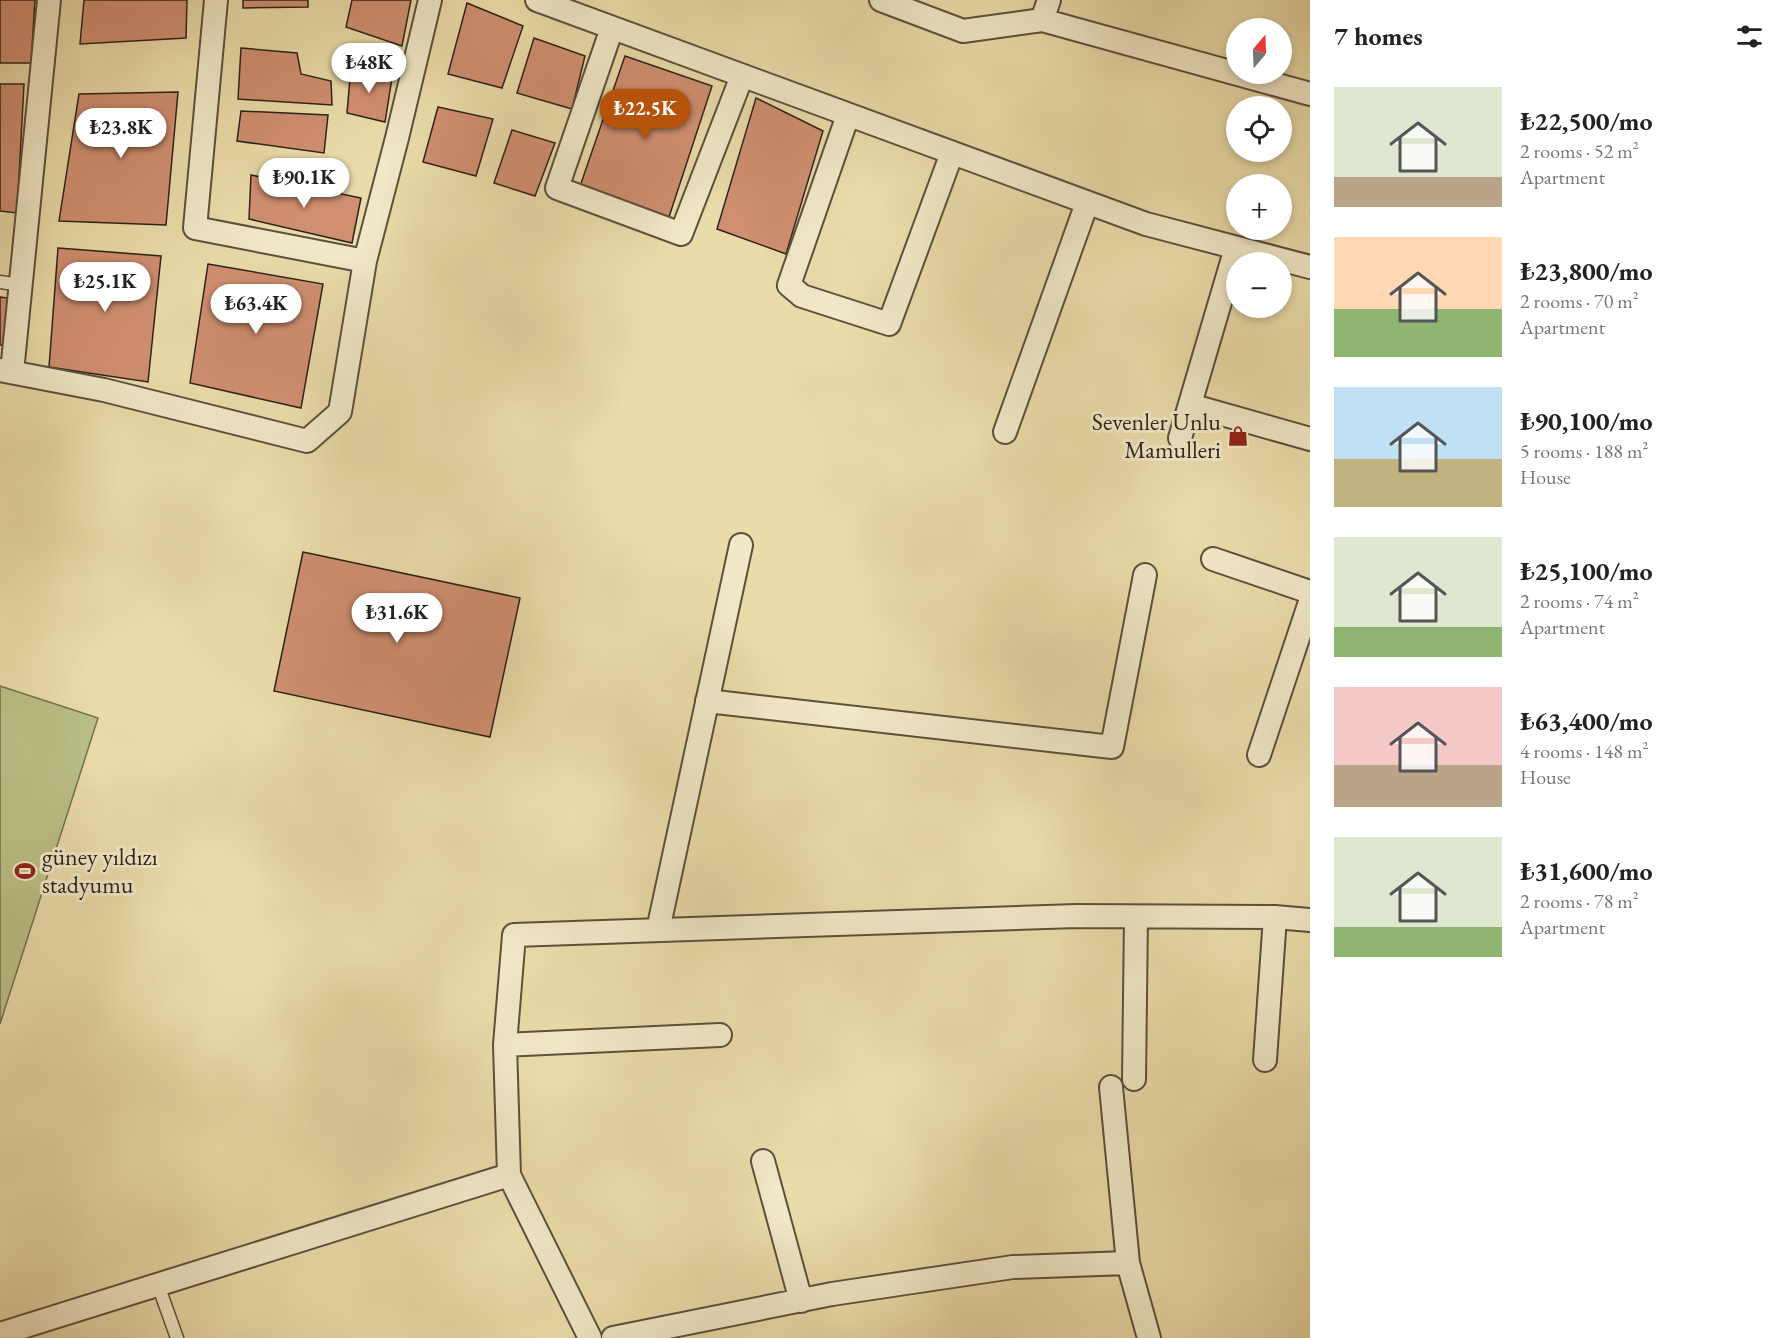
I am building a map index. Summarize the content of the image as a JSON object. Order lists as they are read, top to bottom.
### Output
{
  "places": {
    "shop": ["Sevenler Unlu Mamulleri"],
    "sports": ["güney yıldızı stadyumu"]
  },
  "north": "top",
  "page": {
    "heading": "7 homes",
    "map_buttons": ["+", "−"],
    "price": [
      "₺48K",
      "₺22.5K",
      "₺23.8K",
      "₺90.1K",
      "₺25.1K",
      "₺63.4K",
      "₺31.6K"
    ],
    "list": [
      {
        "name": "₺22,500/mo",
        "note": "2 rooms · 52 m² · Apartment"
      },
      {
        "name": "₺23,800/mo",
        "note": "2 rooms · 70 m² · Apartment"
      },
      {
        "name": "₺90,100/mo",
        "note": "5 rooms · 188 m² · House"
      },
      {
        "name": "₺25,100/mo",
        "note": "2 rooms · 74 m² · Apartment"
      },
      {
        "name": "₺63,400/mo",
        "note": "4 rooms · 148 m² · House"
      },
      {
        "name": "₺31,600/mo",
        "note": "2 rooms · 78 m² · Apartment"
      }
    ]
  }
}
